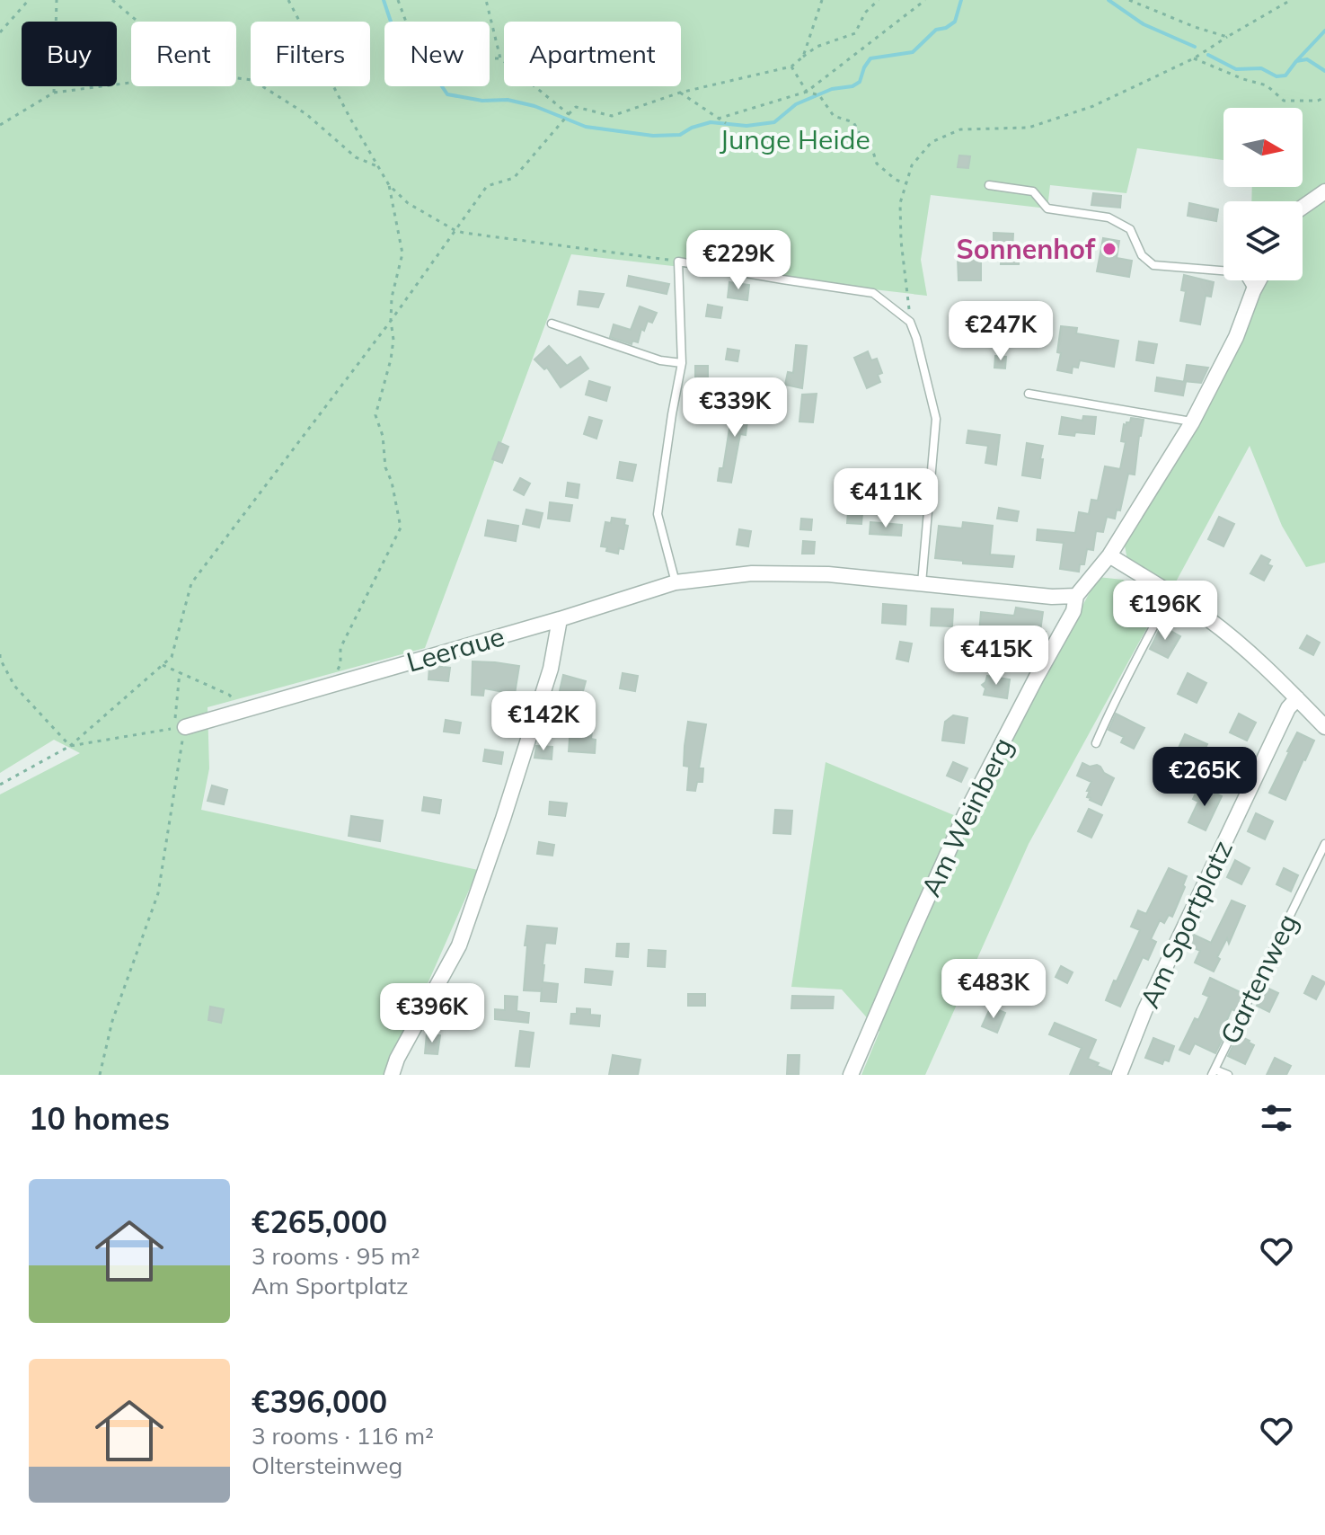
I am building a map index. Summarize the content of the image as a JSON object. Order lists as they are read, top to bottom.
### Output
{
  "streets": {
    "street": ["Leeraue", "Am Weinberg", "Am Sportplatz"],
    "lane": ["Gartenweg"]
  },
  "crossings": [
    ["Leeraue", "Am Weinberg"]
  ],
  "parks": ["Junge Heide"],
  "places": ["Sonnenhof"],
  "north": "right",
  "page": {
    "chip": [
      "Buy",
      "Rent",
      "Filters",
      "New",
      "Apartment"
    ],
    "price": [
      "€229K",
      "€247K",
      "€339K",
      "€411K",
      "€196K",
      "€415K",
      "€142K",
      "€265K",
      "€483K",
      "€396K"
    ],
    "heading": "10 homes",
    "list": [
      {
        "name": "€265,000",
        "note": "3 rooms · 95 m² · Am Sportplatz"
      },
      {
        "name": "€396,000",
        "note": "3 rooms · 116 m² · Oltersteinweg"
      }
    ]
  }
}
